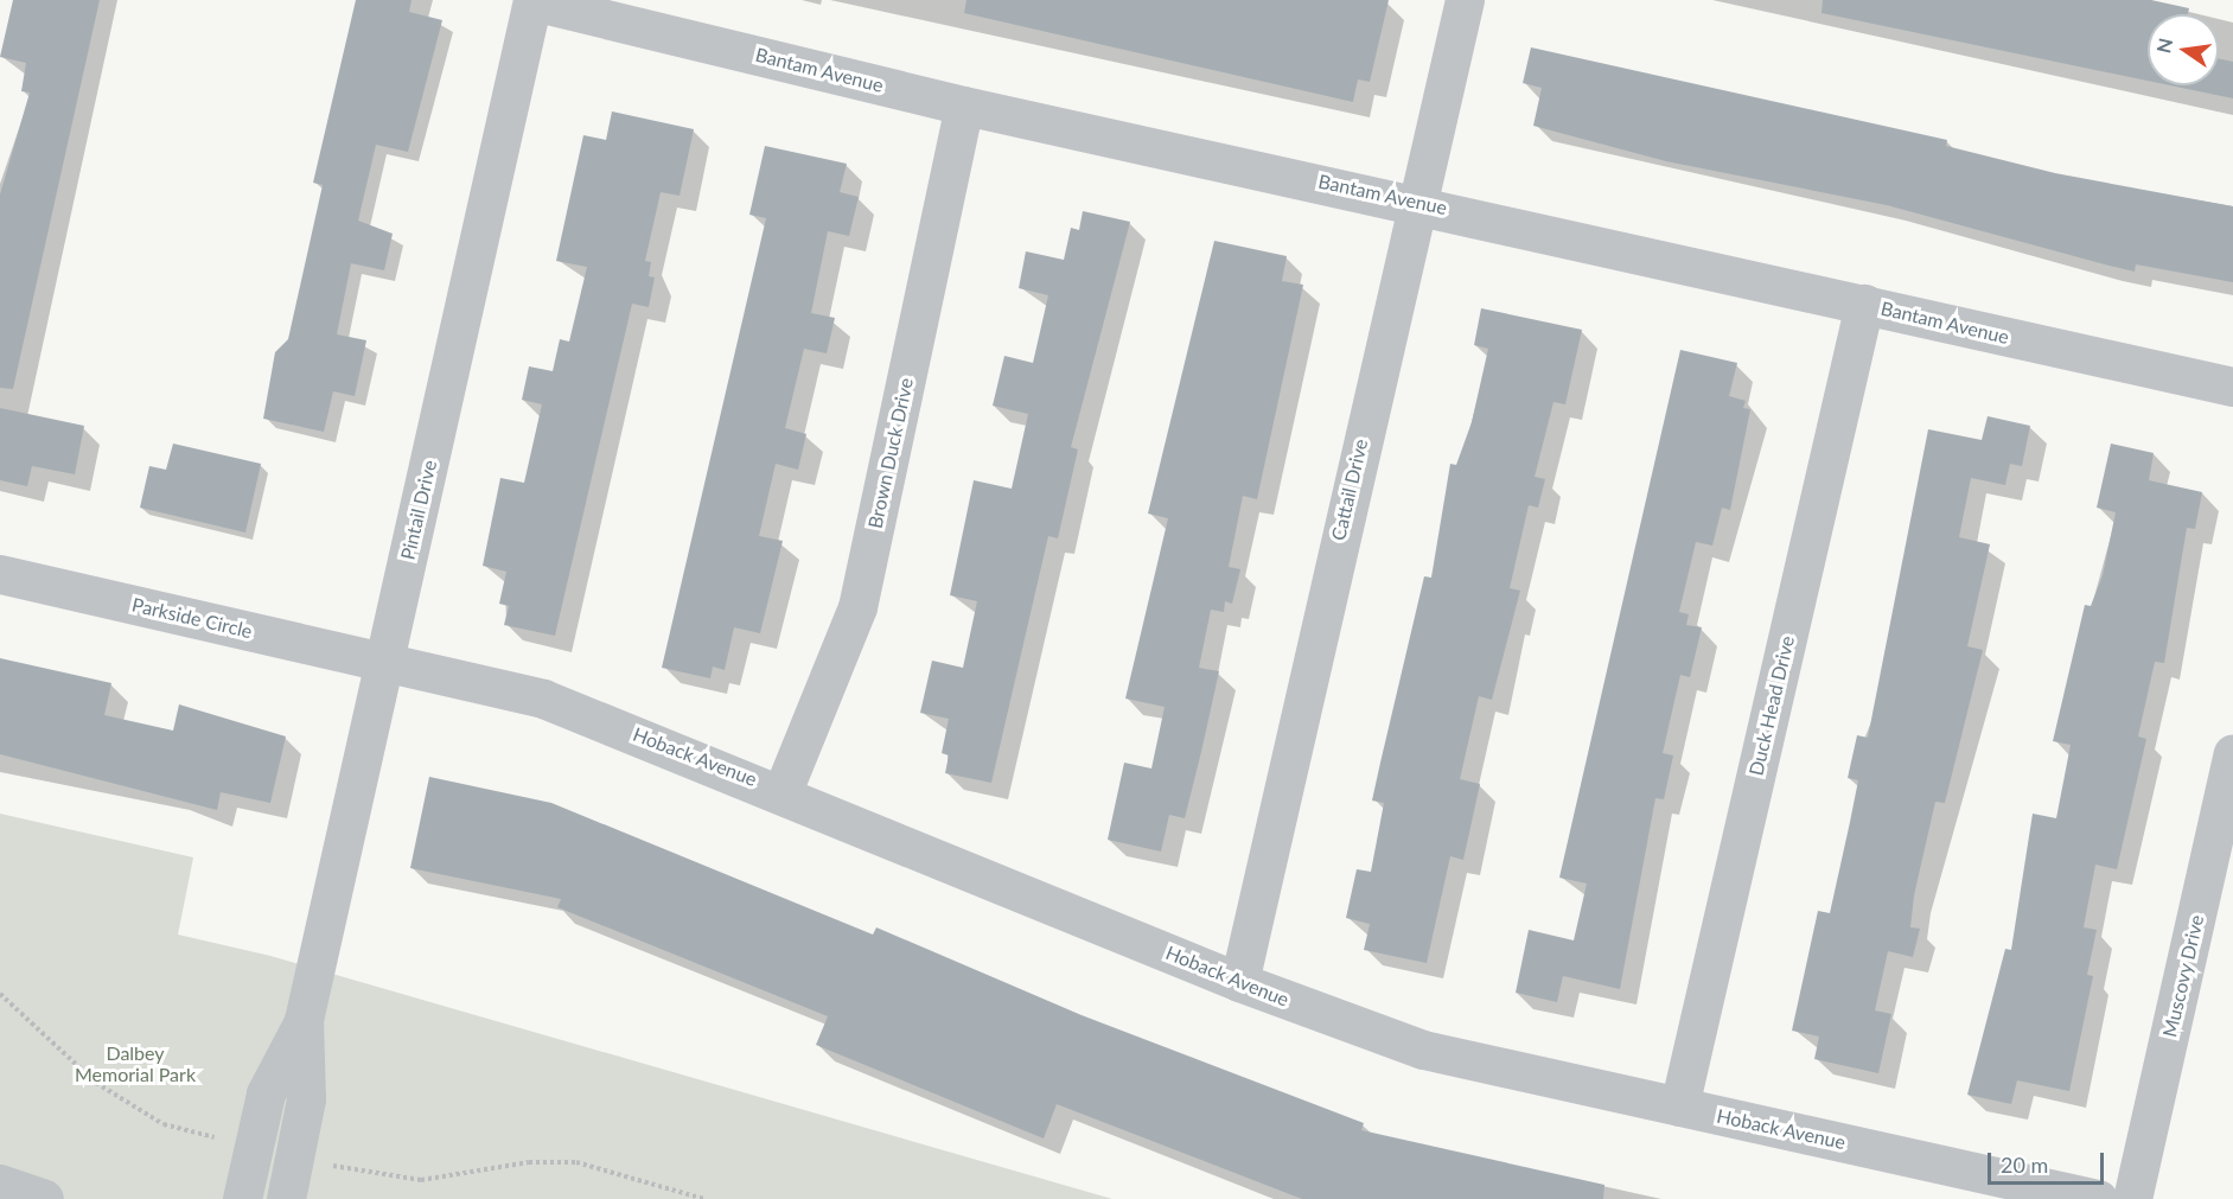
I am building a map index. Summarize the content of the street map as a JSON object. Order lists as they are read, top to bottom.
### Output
{
  "streets": {
    "street": [
      "Bantam Avenue",
      "Brown Duck Drive",
      "Cattail Drive",
      "Pintail Drive",
      "Parkside Circle",
      "Duck Head Drive",
      "Hoback Avenue",
      "Muscovy Drive"
    ]
  },
  "crossings": [
    ["Bantam Avenue", "Brown Duck Drive"],
    ["Bantam Avenue", "Cattail Drive"],
    ["Bantam Avenue", "Pintail Drive"],
    ["Bantam Avenue", "Duck Head Drive"],
    ["Brown Duck Drive", "Hoback Avenue"],
    ["Cattail Drive", "Hoback Avenue"],
    ["Pintail Drive", "Parkside Circle"],
    ["Pintail Drive", "Hoback Avenue"],
    ["Parkside Circle", "Hoback Avenue"],
    ["Duck Head Drive", "Hoback Avenue"]
  ],
  "parks": ["Dalbey Memorial Park"],
  "scale_bar": "20 m",
  "north": "left"
}
